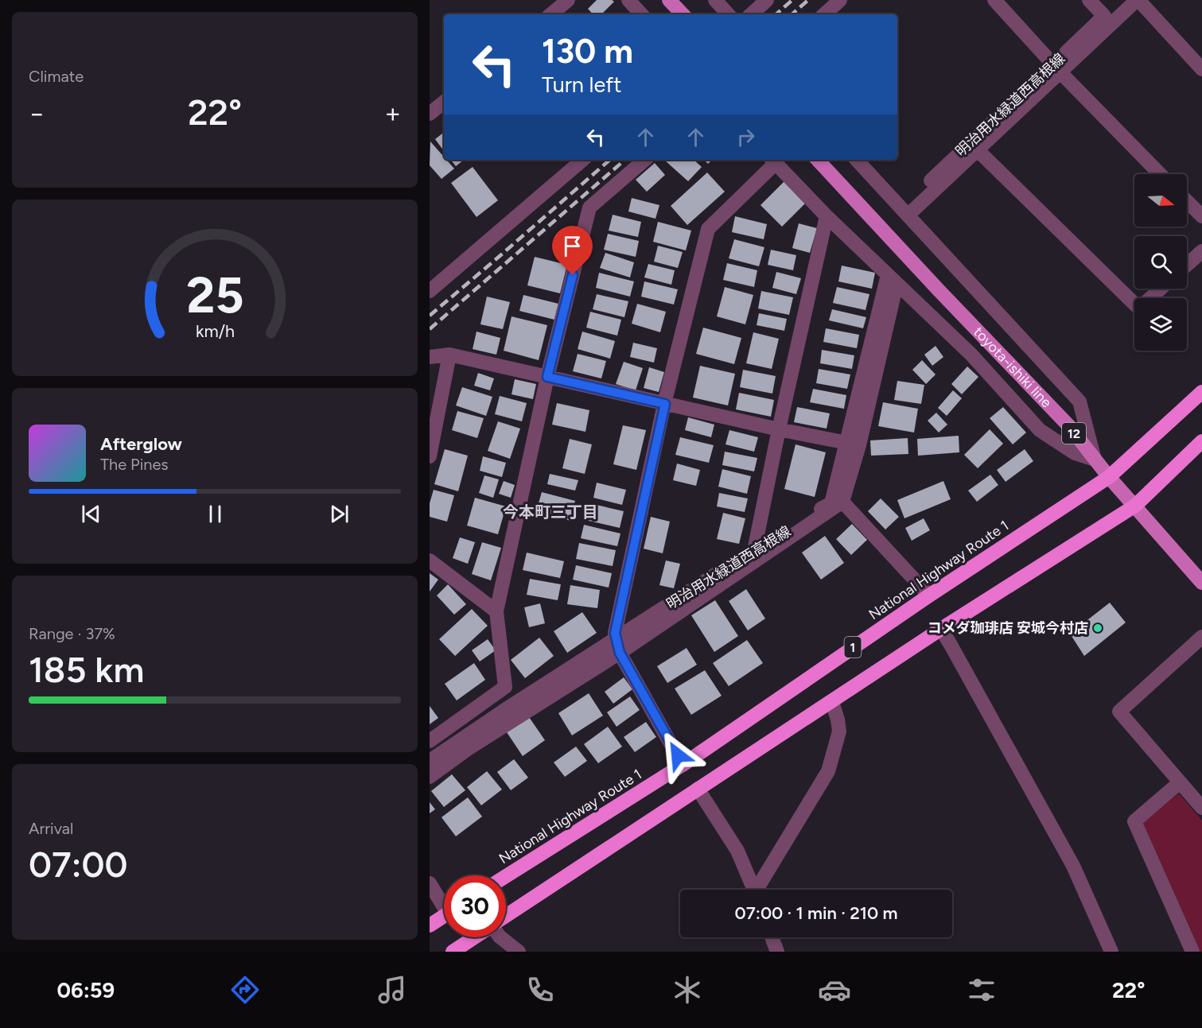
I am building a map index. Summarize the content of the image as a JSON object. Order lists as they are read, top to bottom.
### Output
{
  "streets": {
    "highway": ["National Highway Route 1", "1"],
    "main road": ["toyota-ishiki line", "12"],
    "street": ["明治用水緑道西高根線"]
  },
  "crossings": [
    ["toyota-ishiki line", "National Highway Route 1"],
    ["toyota-ishiki line", "1"]
  ],
  "districts": ["今本町三丁目"],
  "places": ["コメダ珈琲店 安城今村店"],
  "north": "right",
  "page": {
    "tile": [
      "Climate",
      ["Range · 37%", "185 km"],
      ["Arrival", "07:00"]
    ],
    "turn": ["130 m", "Turn left"],
    "heat": ["−", "22°", "+"],
    "song": ["Afterglow", "The Pines"],
    "limit": "30",
    "trip": "07:00 · 1 min · 210 m",
    "tabs": ["06:59", "22°"],
    "gauge": ["25", "km/h"]
  }
}
